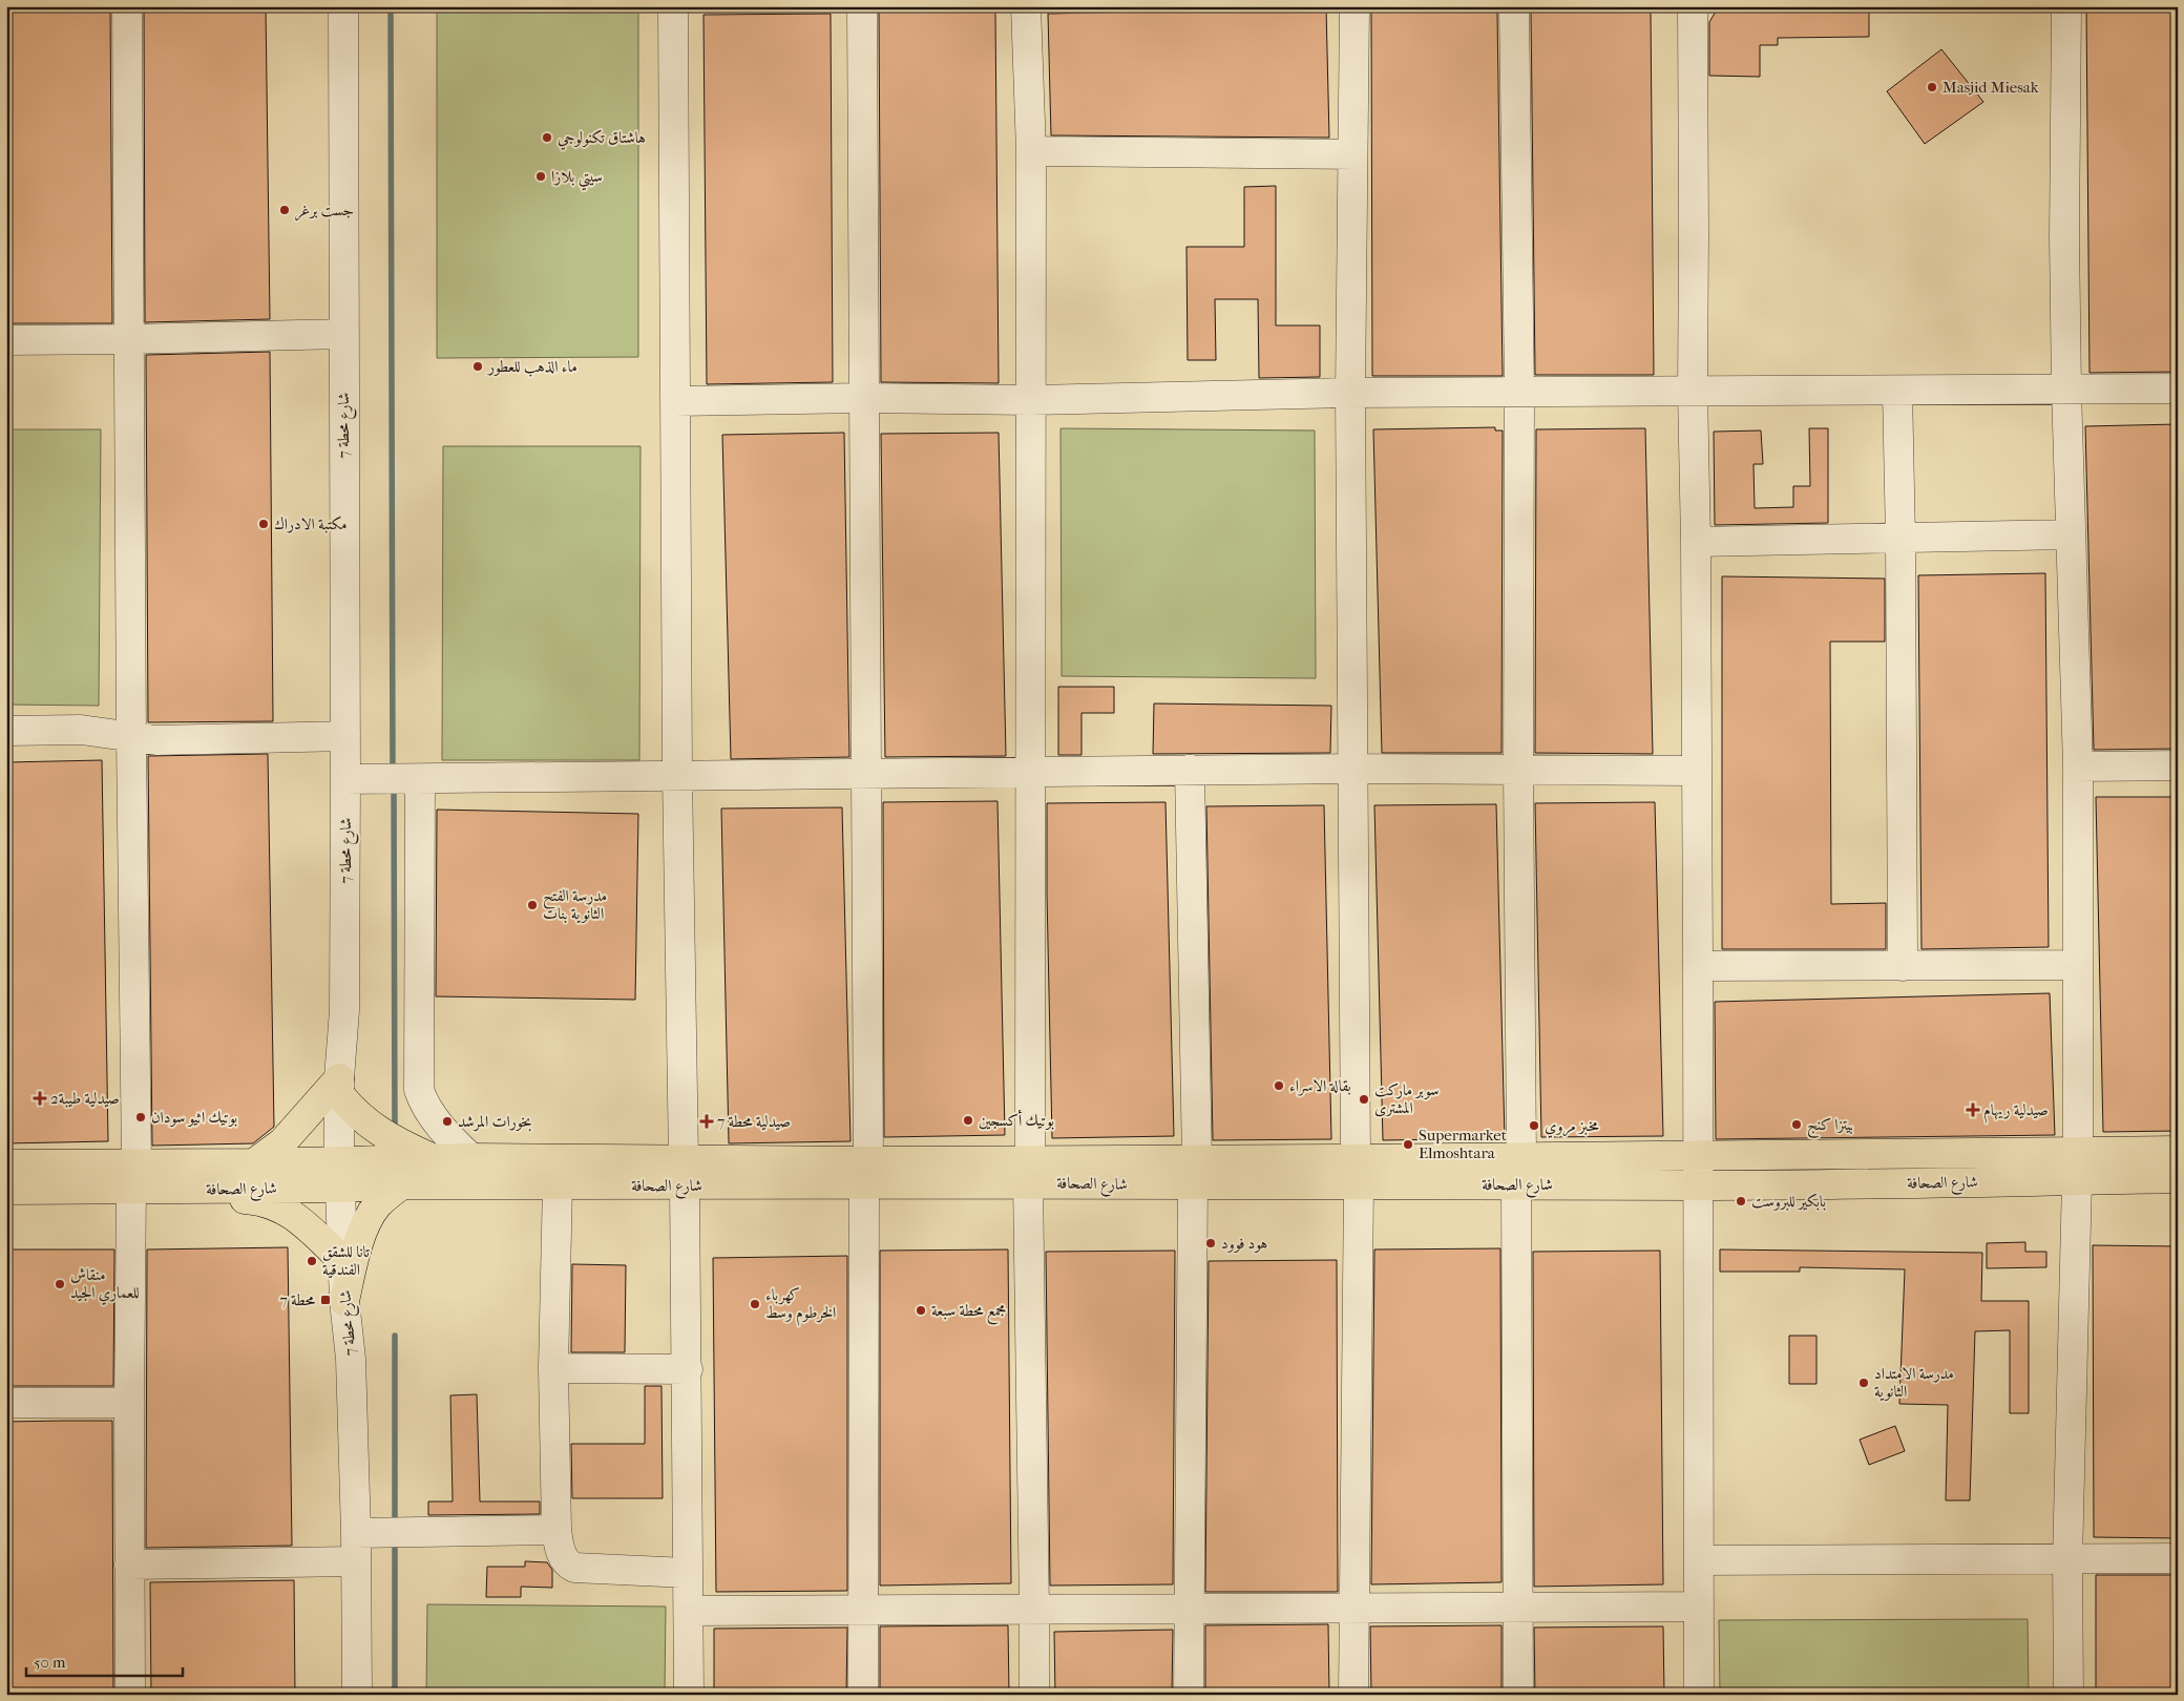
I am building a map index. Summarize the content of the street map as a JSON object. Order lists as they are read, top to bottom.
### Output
{
  "streets": {
    "main road": ["شارع الصحافة"],
    "street": ["شارع محطة 7"]
  },
  "crossings": [
    ["شارع محطة 7", "شارع الصحافة"]
  ],
  "places": {
    "other": [
      "Masjid Miesak",
      "هاشتاق تكنولوجي",
      "سيتي بلازا",
      "جست برغر",
      "ماء الذهب للعطور",
      "مكتبة الادراك",
      "مدرسة الفتح الثانوية بنات",
      "بقالة الاسراء",
      "سوبر ماركت المشترى",
      "بوتيك اثيو سودان",
      "بوتيك أكسجين",
      "بخورات المرشد",
      "بيتزا كنج",
      "مخبز مروي",
      "Supermarket Elmoshtara",
      "بابكير للبروست",
      "هود فوود",
      "تانا للشقق الفندقية",
      "منقاش للعماري الجيد",
      "كهرباء الخرطوم وسط",
      "مجمع محطة سبعة",
      "مدرسة الامتداد الثانوية"
    ],
    "health": ["صيدلية طيبة2", "صيدلية ريهام", "صيدلية محطة 7"],
    "transit": ["محطة 7"]
  },
  "scale_bar": "50 m"
}
